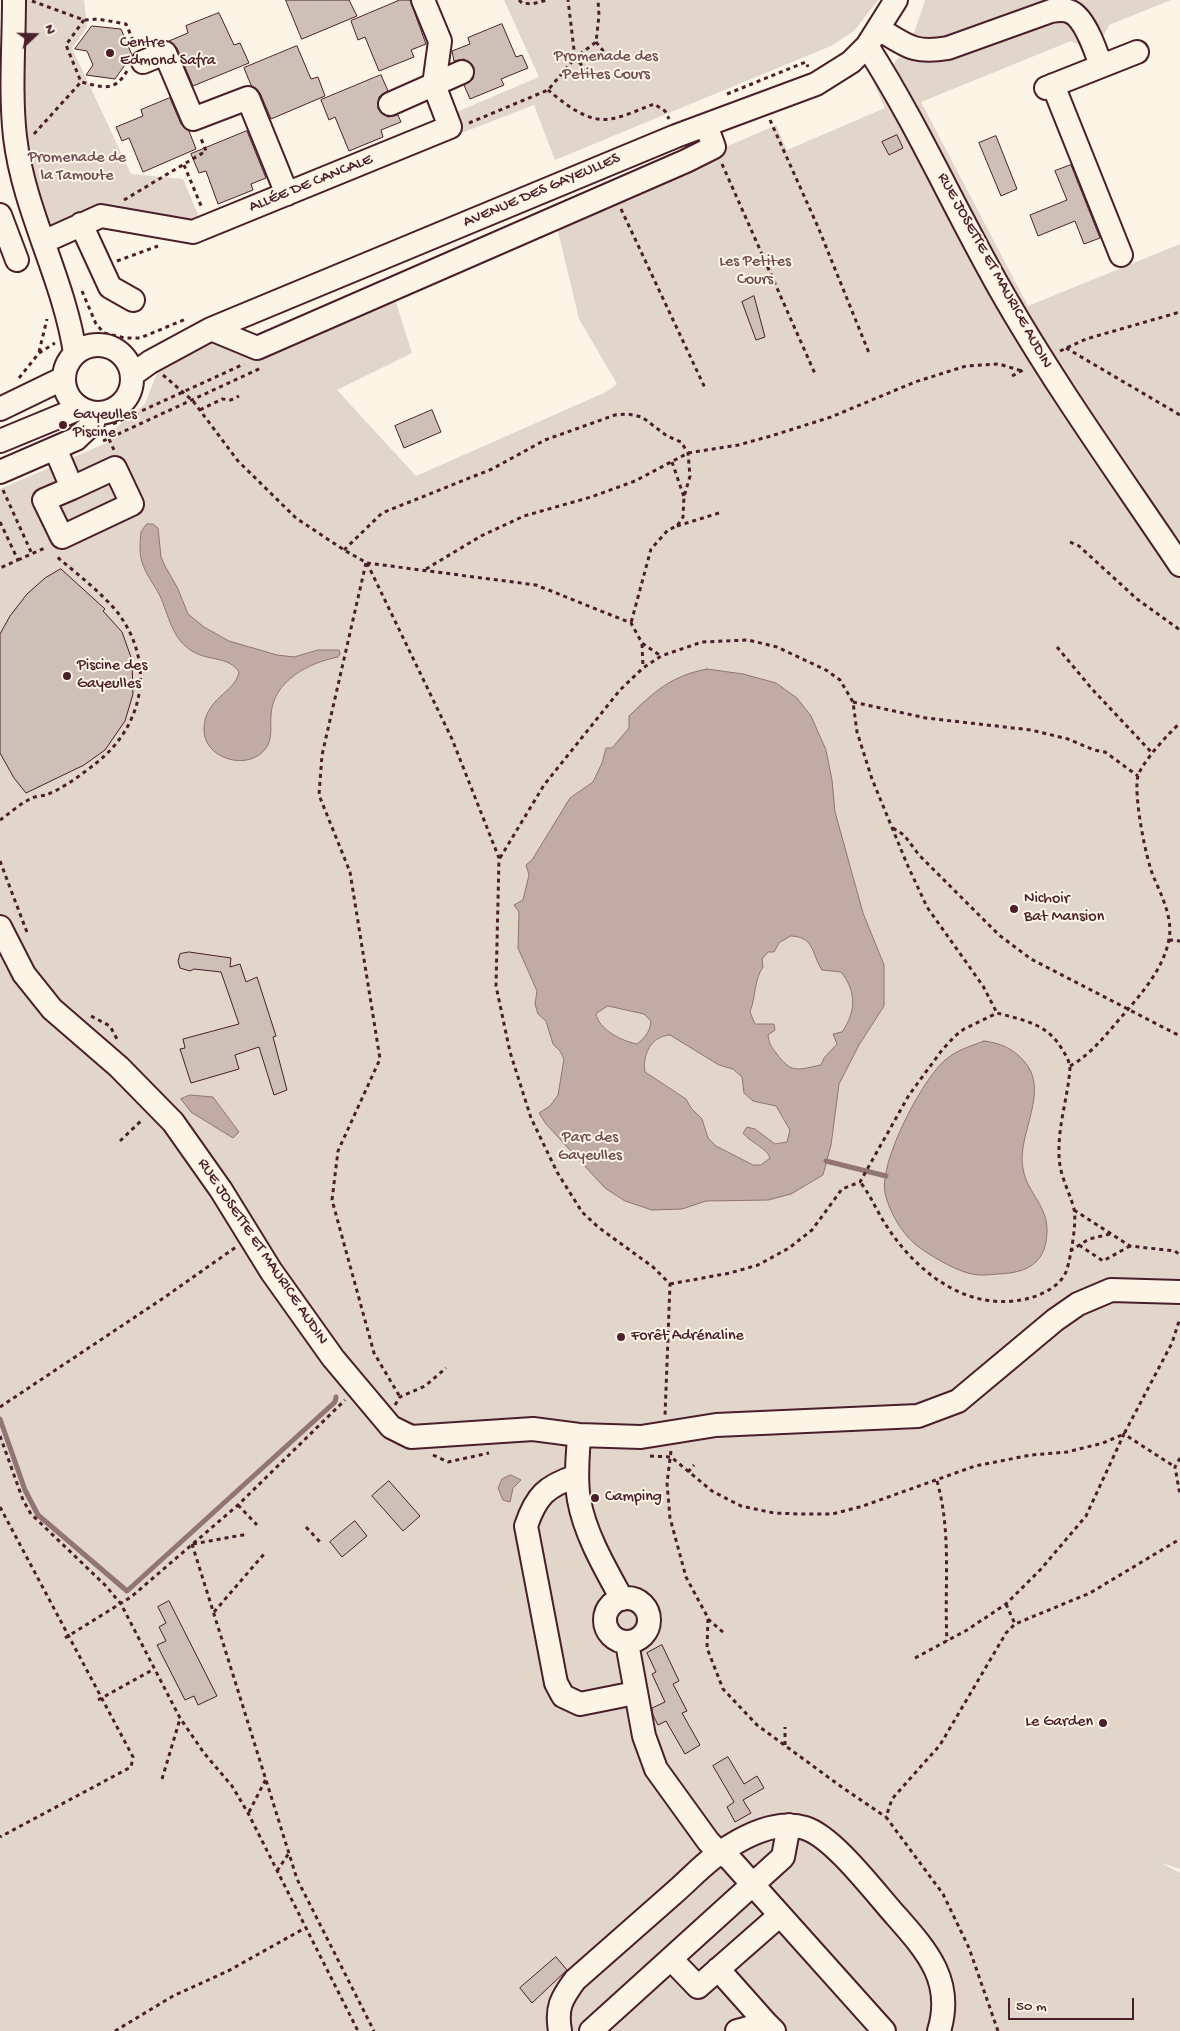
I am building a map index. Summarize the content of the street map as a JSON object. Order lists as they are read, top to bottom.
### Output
{
  "streets": {
    "street": ["ALLÉE DE CANCALE", "AVENUE DES GAYEULLES", "RUE JOSETTE ET MAURICE AUDIN"]
  },
  "crossings": [
    ["AVENUE DES GAYEULLES", "RUE JOSETTE ET MAURICE AUDIN"]
  ],
  "parks": [
    "Promenade des Petites Cours",
    "Promenade de la Tamoute",
    "Les Petites Cours",
    "Parc des Gayeulles"
  ],
  "places": [
    "Centre Edmond Safra",
    "Gayeulles Piscine",
    "Piscine des Gayeulles",
    "Nichoir Bat Mansion",
    "Forêt Adrénaline",
    "Camping",
    "Le Garden"
  ],
  "scale_bar": "50 m",
  "north": "right"
}
